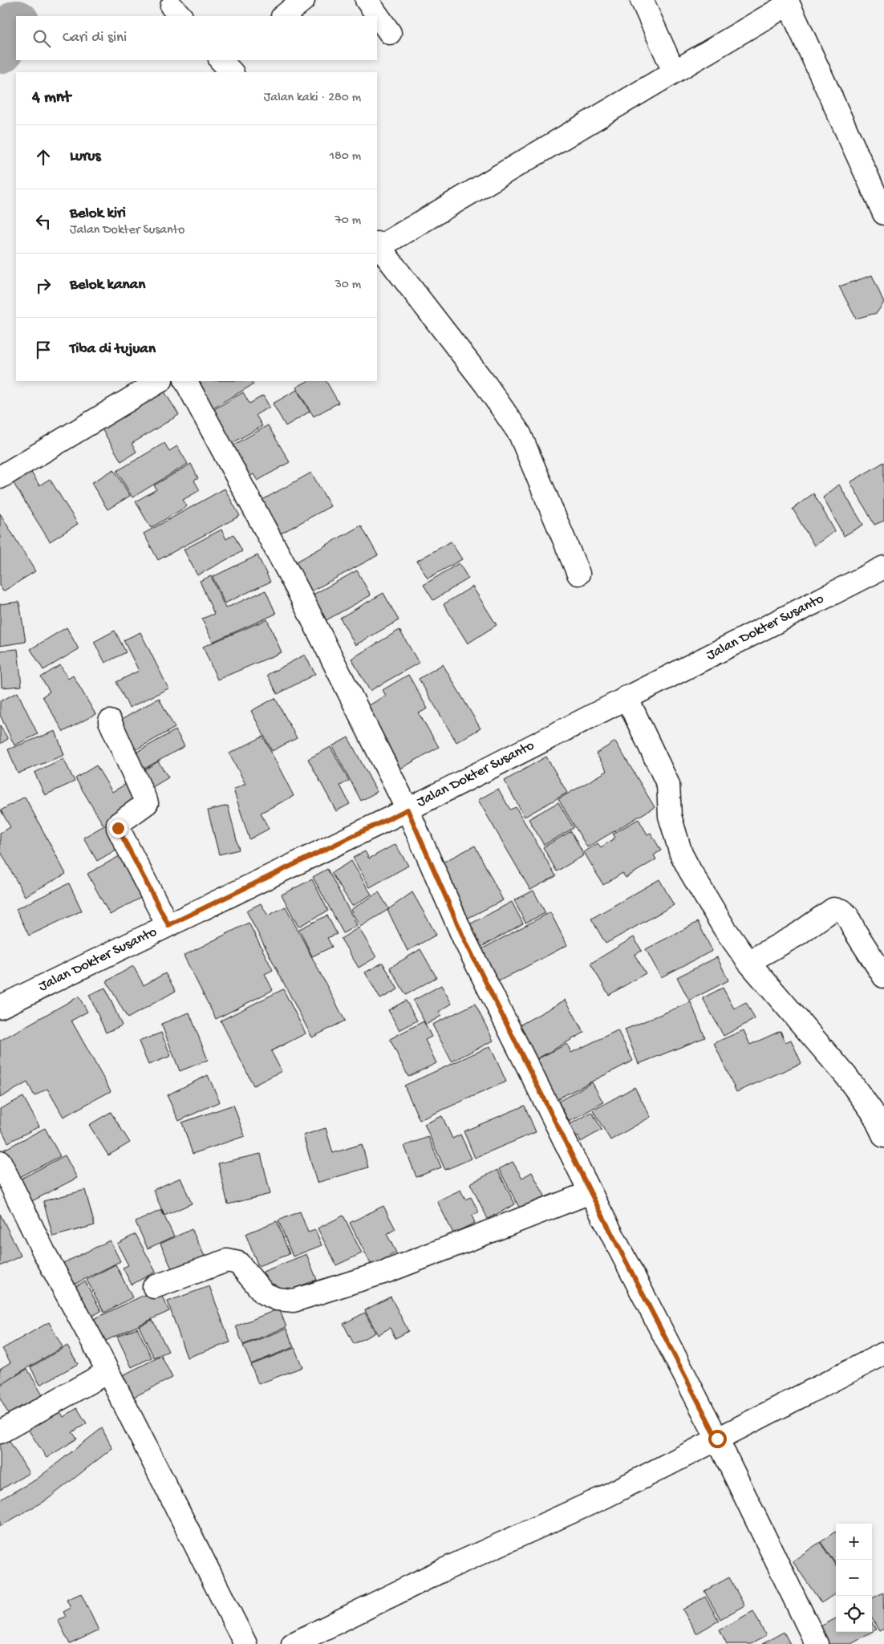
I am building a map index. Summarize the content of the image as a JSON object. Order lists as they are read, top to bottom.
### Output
{
  "streets": {
    "street": ["Jalan Dokter Susanto"]
  },
  "page": {
    "search": "Cari di sini",
    "heading": ["4 mnt", "Jalan kaki · 280 m"],
    "list": [
      ["Lurus", "180 m"],
      ["Belok kiri", "Jalan Dokter Susanto", "70 m"],
      ["Belok kanan", "30 m"],
      "Tiba di tujuan"
    ],
    "map_buttons": ["+", "−"]
  }
}
